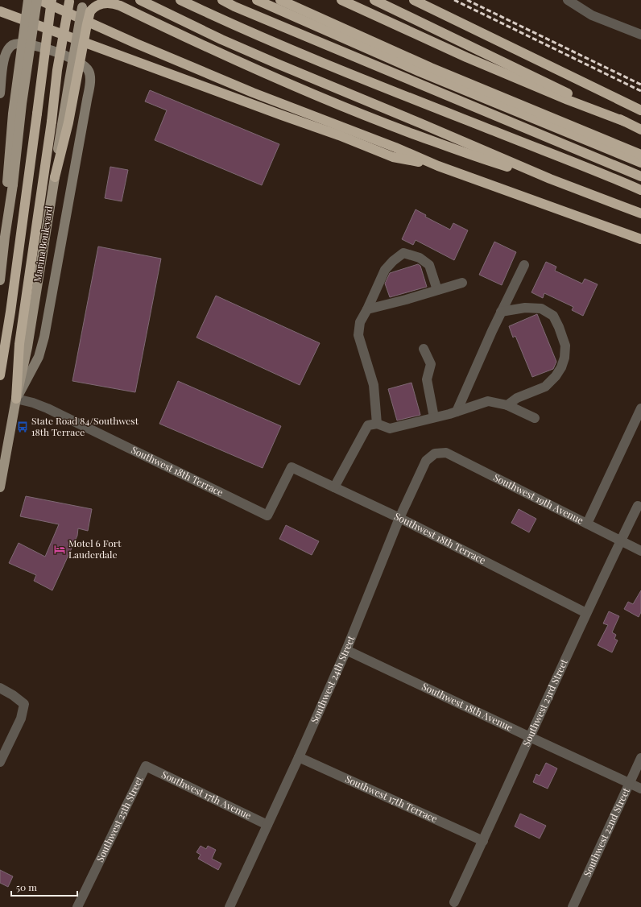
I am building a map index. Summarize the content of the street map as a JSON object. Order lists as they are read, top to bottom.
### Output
{
  "streets": {
    "main road": ["Marina Boulevard"],
    "street": [
      "Southwest 18th Terrace",
      "Southwest 19th Avenue",
      "Southwest 24th Street",
      "Southwest 23rd Street",
      "Southwest 18th Avenue",
      "Southwest 17th Avenue",
      "Southwest 17th Terrace",
      "Southwest 25th Street",
      "Southwest 22nd Street"
    ]
  },
  "crossings": [
    ["Marina Boulevard", "Southwest 18th Terrace"],
    ["Southwest 18th Terrace", "Southwest 24th Street"],
    ["Southwest 18th Terrace", "Southwest 23rd Street"],
    ["Southwest 19th Avenue", "Southwest 24th Street"],
    ["Southwest 19th Avenue", "Southwest 23rd Street"],
    ["Southwest 24th Street", "Southwest 18th Avenue"],
    ["Southwest 24th Street", "Southwest 17th Avenue"],
    ["Southwest 24th Street", "Southwest 17th Terrace"],
    ["Southwest 23rd Street", "Southwest 18th Avenue"],
    ["Southwest 23rd Street", "Southwest 17th Terrace"],
    ["Southwest 18th Avenue", "Southwest 22nd Street"],
    ["Southwest 17th Avenue", "Southwest 25th Street"]
  ],
  "places": {
    "bus stop": ["State Road 84/Southwest 18th Terrace"],
    "hotel": ["Motel 6 Fort Lauderdale"]
  },
  "scale_bar": "50 m"
}
